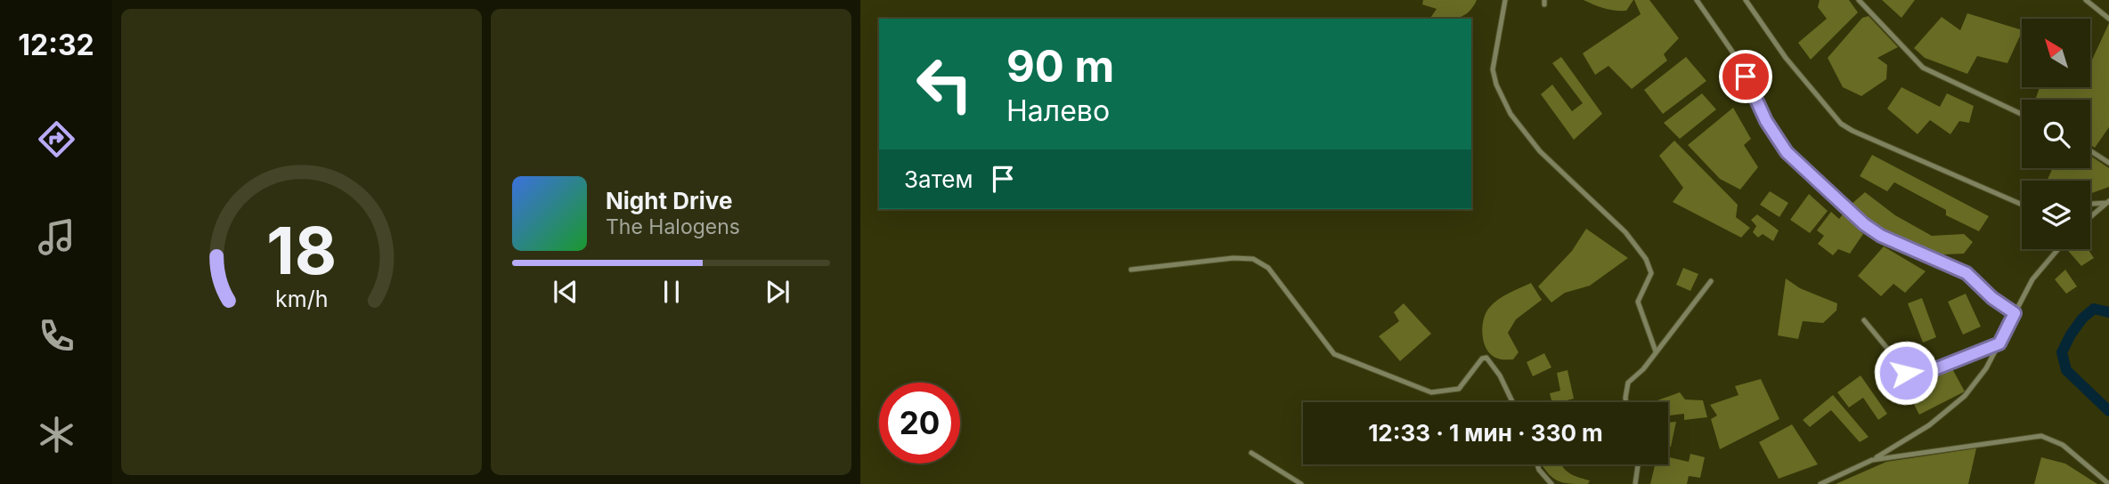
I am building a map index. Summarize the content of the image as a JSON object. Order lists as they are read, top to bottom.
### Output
{
  "north": "top left",
  "page": {
    "tabs": "12:32",
    "turn": ["90 m", "Налево"],
    "then": "Затем",
    "song": ["Night Drive", "The Halogens"],
    "limit": "20",
    "trip": "12:33 · 1 мин · 330 m",
    "gauge": ["18", "km/h"]
  }
}
